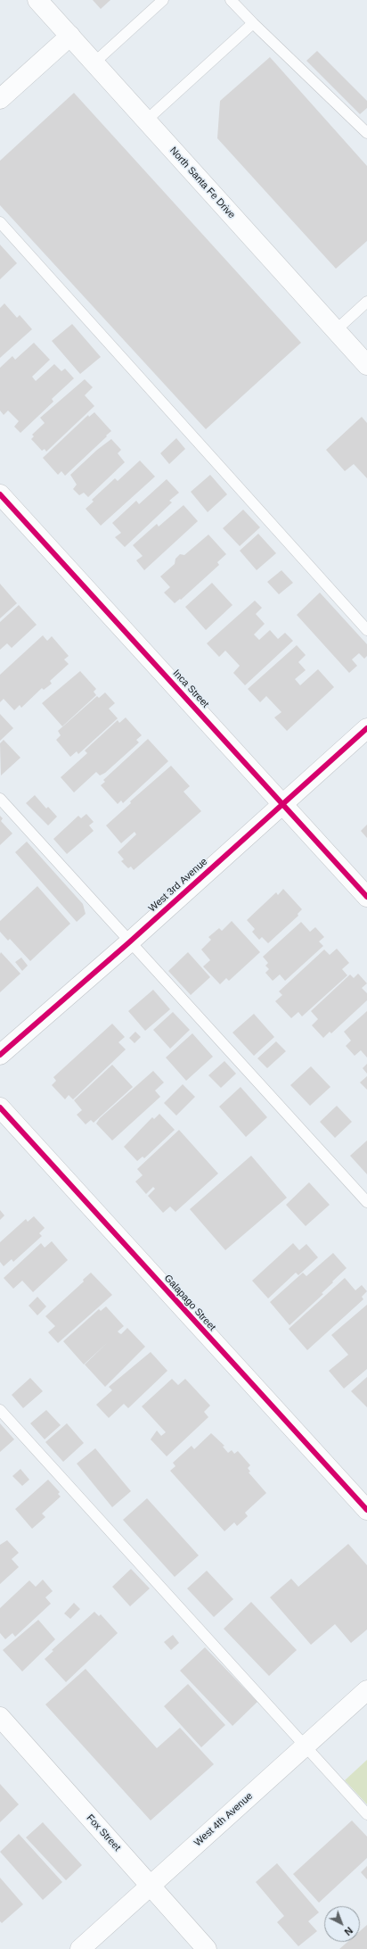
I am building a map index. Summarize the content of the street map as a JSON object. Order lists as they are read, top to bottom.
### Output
{
  "streets": {
    "street": [
      "North Santa Fe Drive",
      "Inca Street",
      "West 3rd Avenue",
      "Galapago Street",
      "West 4th Avenue",
      "Fox Street"
    ]
  },
  "crossings": [
    ["Inca Street", "West 3rd Avenue"],
    ["West 4th Avenue", "Fox Street"]
  ],
  "north": "bottom right"
}
